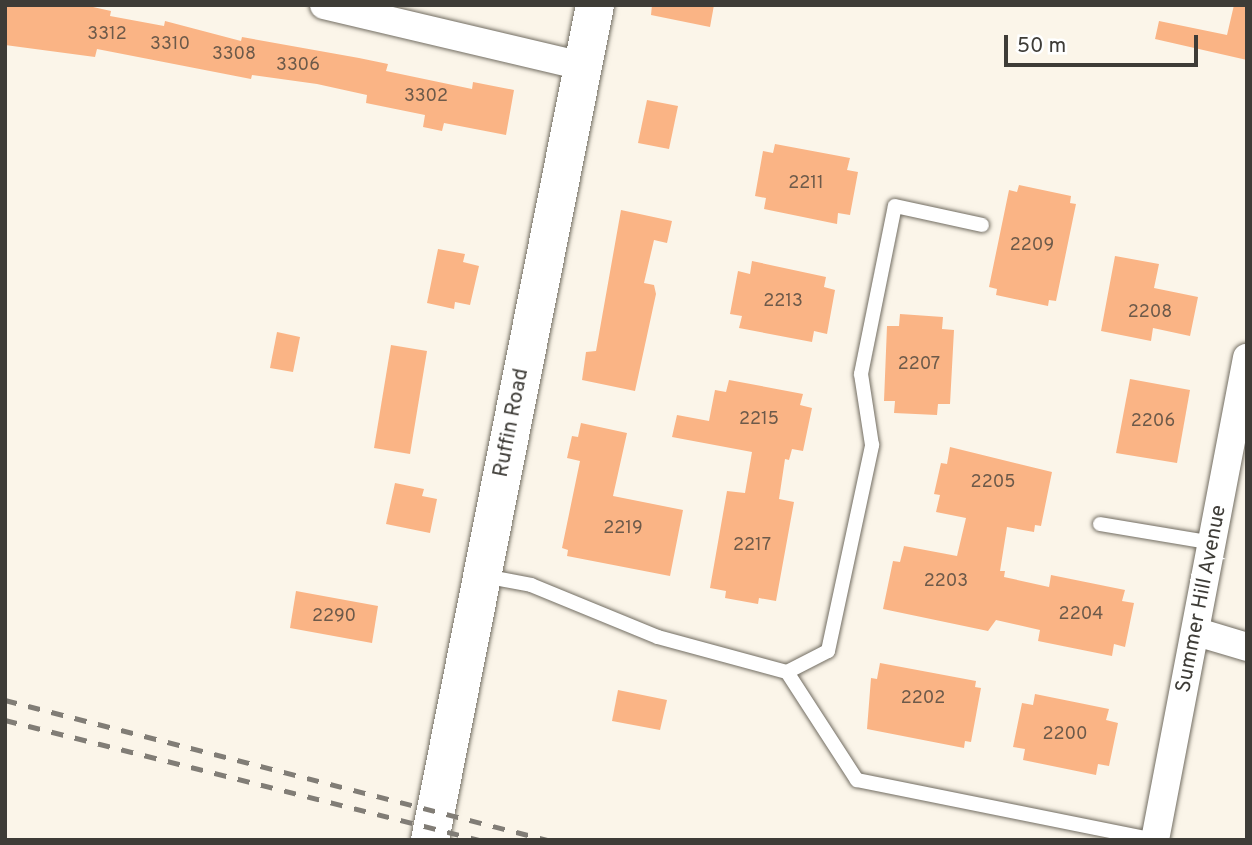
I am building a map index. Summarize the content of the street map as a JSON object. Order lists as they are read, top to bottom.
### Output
{
  "streets": {
    "street": ["Ruffin Road", "Summer Hill Avenue"]
  },
  "house_numbers": [
    "3312",
    "3310",
    "3308",
    "3306",
    "3302",
    "2211",
    "2209",
    "2213",
    "2208",
    "2207",
    "2215",
    "2206",
    "2205",
    "2219",
    "2217",
    "2203",
    "2204",
    "2290",
    "2202",
    "2200"
  ],
  "scale_bar": "50 m"
}
